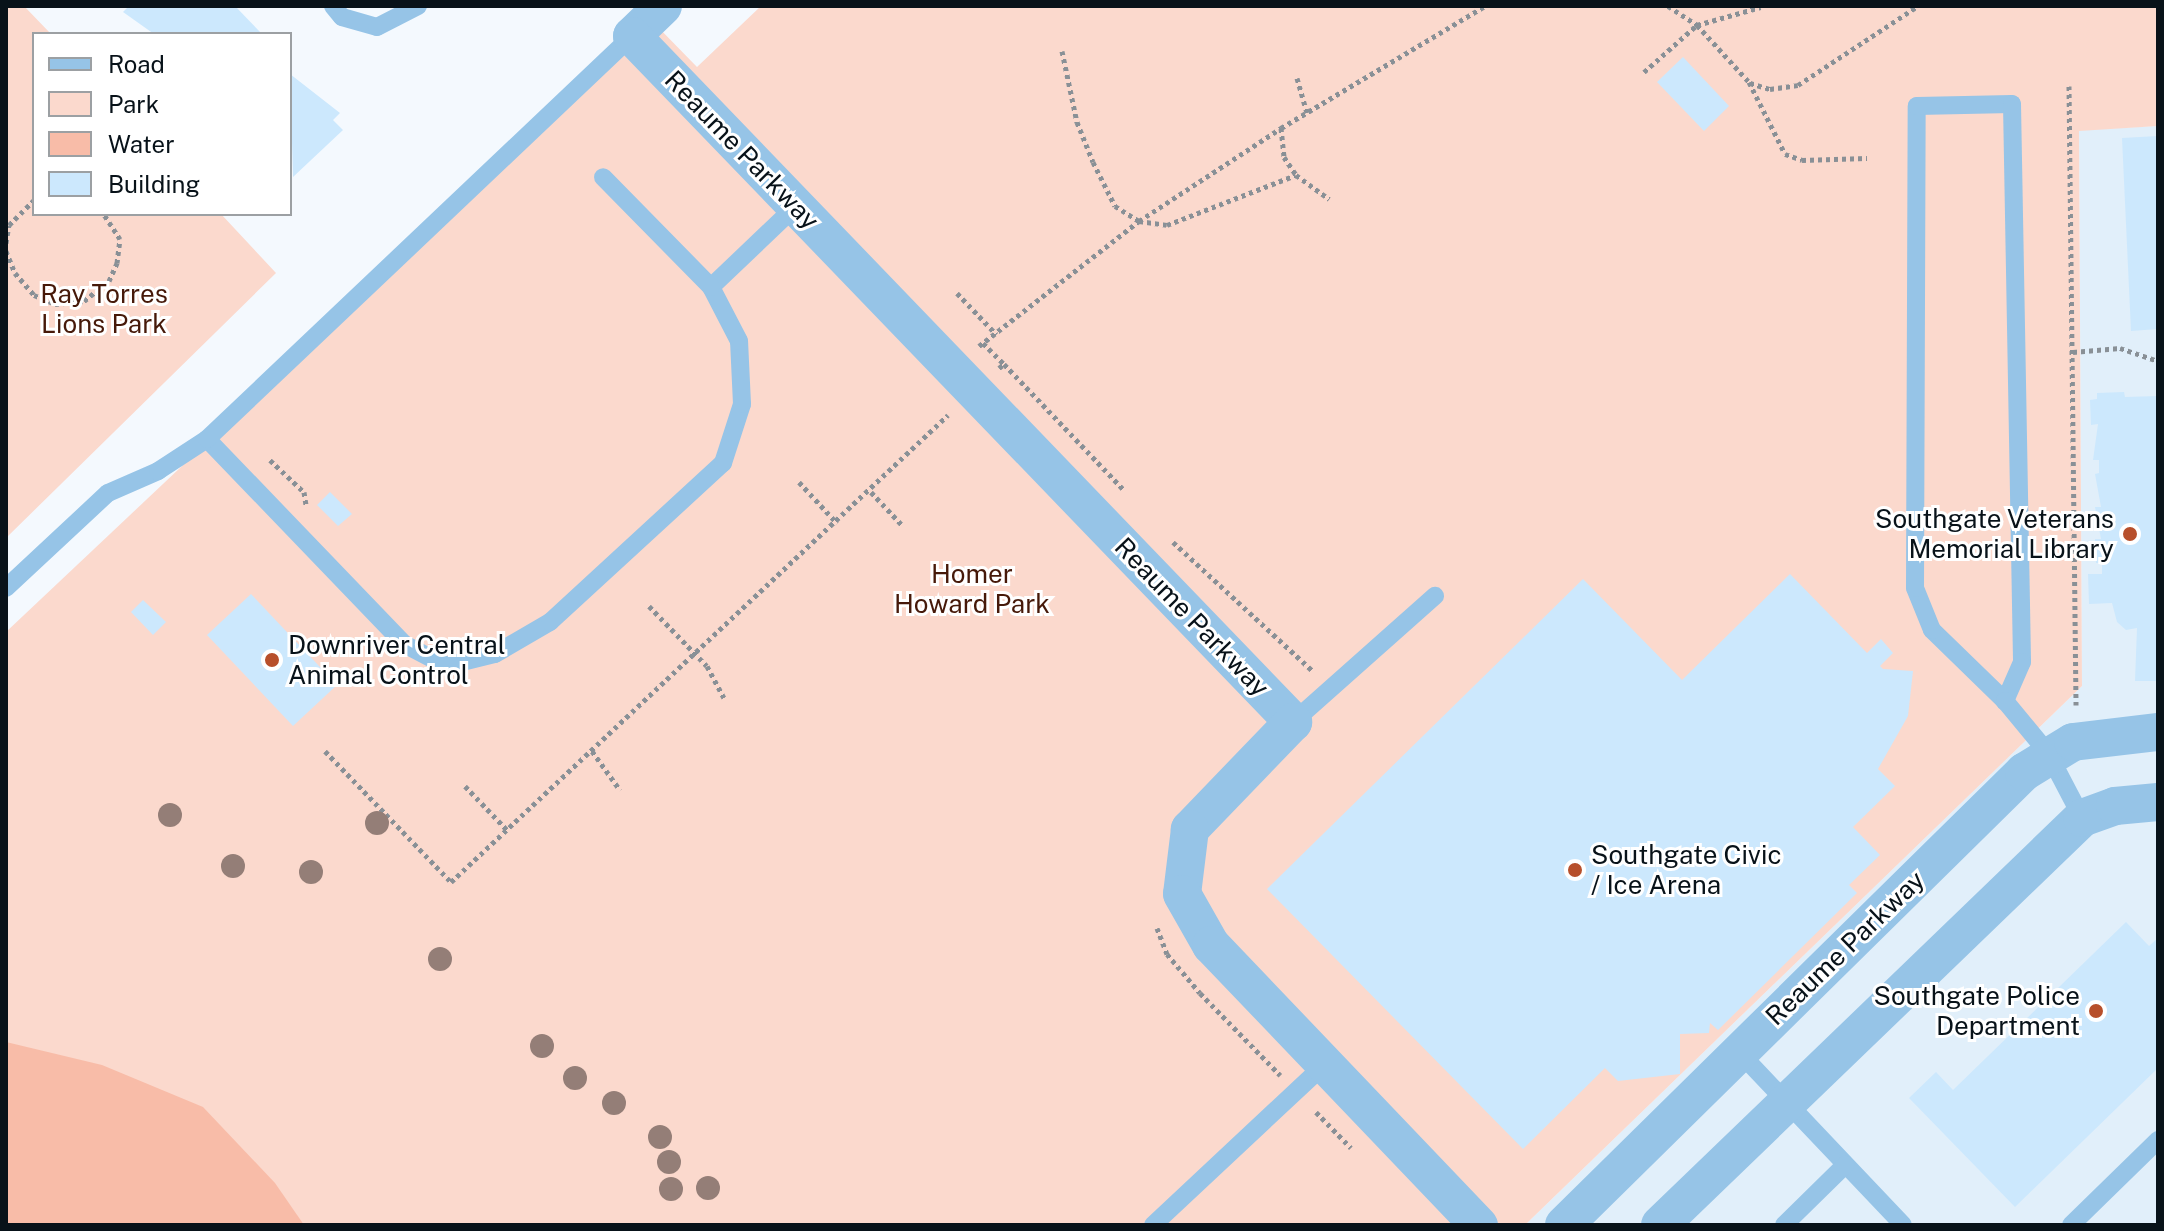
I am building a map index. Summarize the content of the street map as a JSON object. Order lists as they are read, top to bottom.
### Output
{
  "streets": {
    "street": ["Reaume Parkway"]
  },
  "parks": ["Ray Torres Lions Park", "Homer Howard Park"],
  "places": [
    "Southgate Veterans Memorial Library",
    "Downriver Central Animal Control",
    "Southgate Civic / Ice Arena",
    "Southgate Police Department"
  ],
  "legend": [
    "Road",
    "Park",
    "Water",
    "Building"
  ]
}
